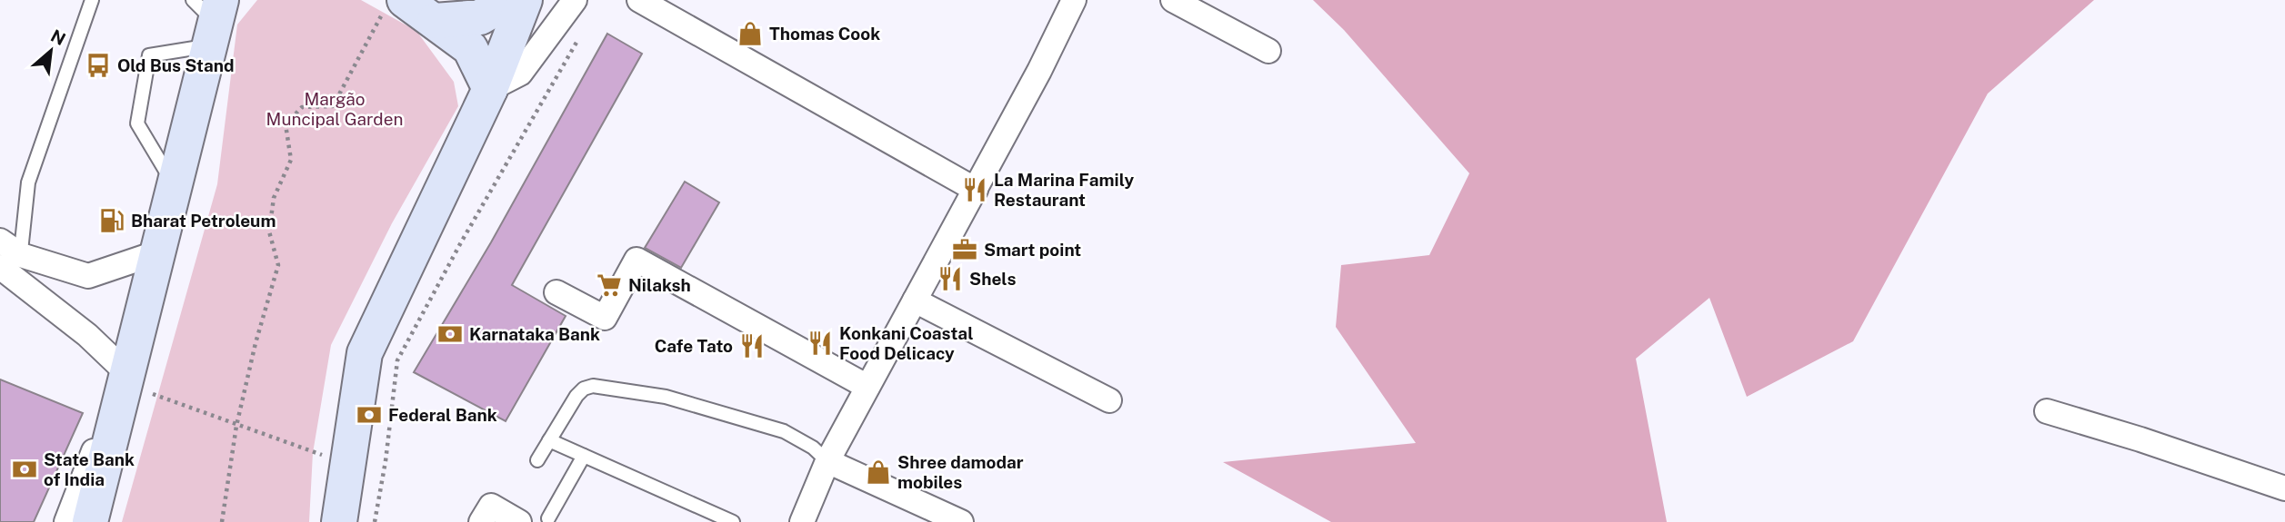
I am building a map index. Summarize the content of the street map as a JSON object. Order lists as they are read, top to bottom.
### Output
{
  "parks": ["Margão Muncipal Garden"],
  "places": {
    "shop": ["Thomas Cook", "Shree damodar mobiles"],
    "bus stop": ["Old Bus Stand"],
    "restaurant": [
      "La Marina Family Restaurant",
      "Shels",
      "Konkani Coastal Food Delicacy",
      "Cafe Tato"
    ],
    "fuel station": ["Bharat Petroleum"],
    "office": ["Smart point"],
    "supermarket": ["Nilaksh"],
    "bank": ["Karnataka Bank", "Federal Bank", "State Bank of India"]
  },
  "north": "top right"
}
